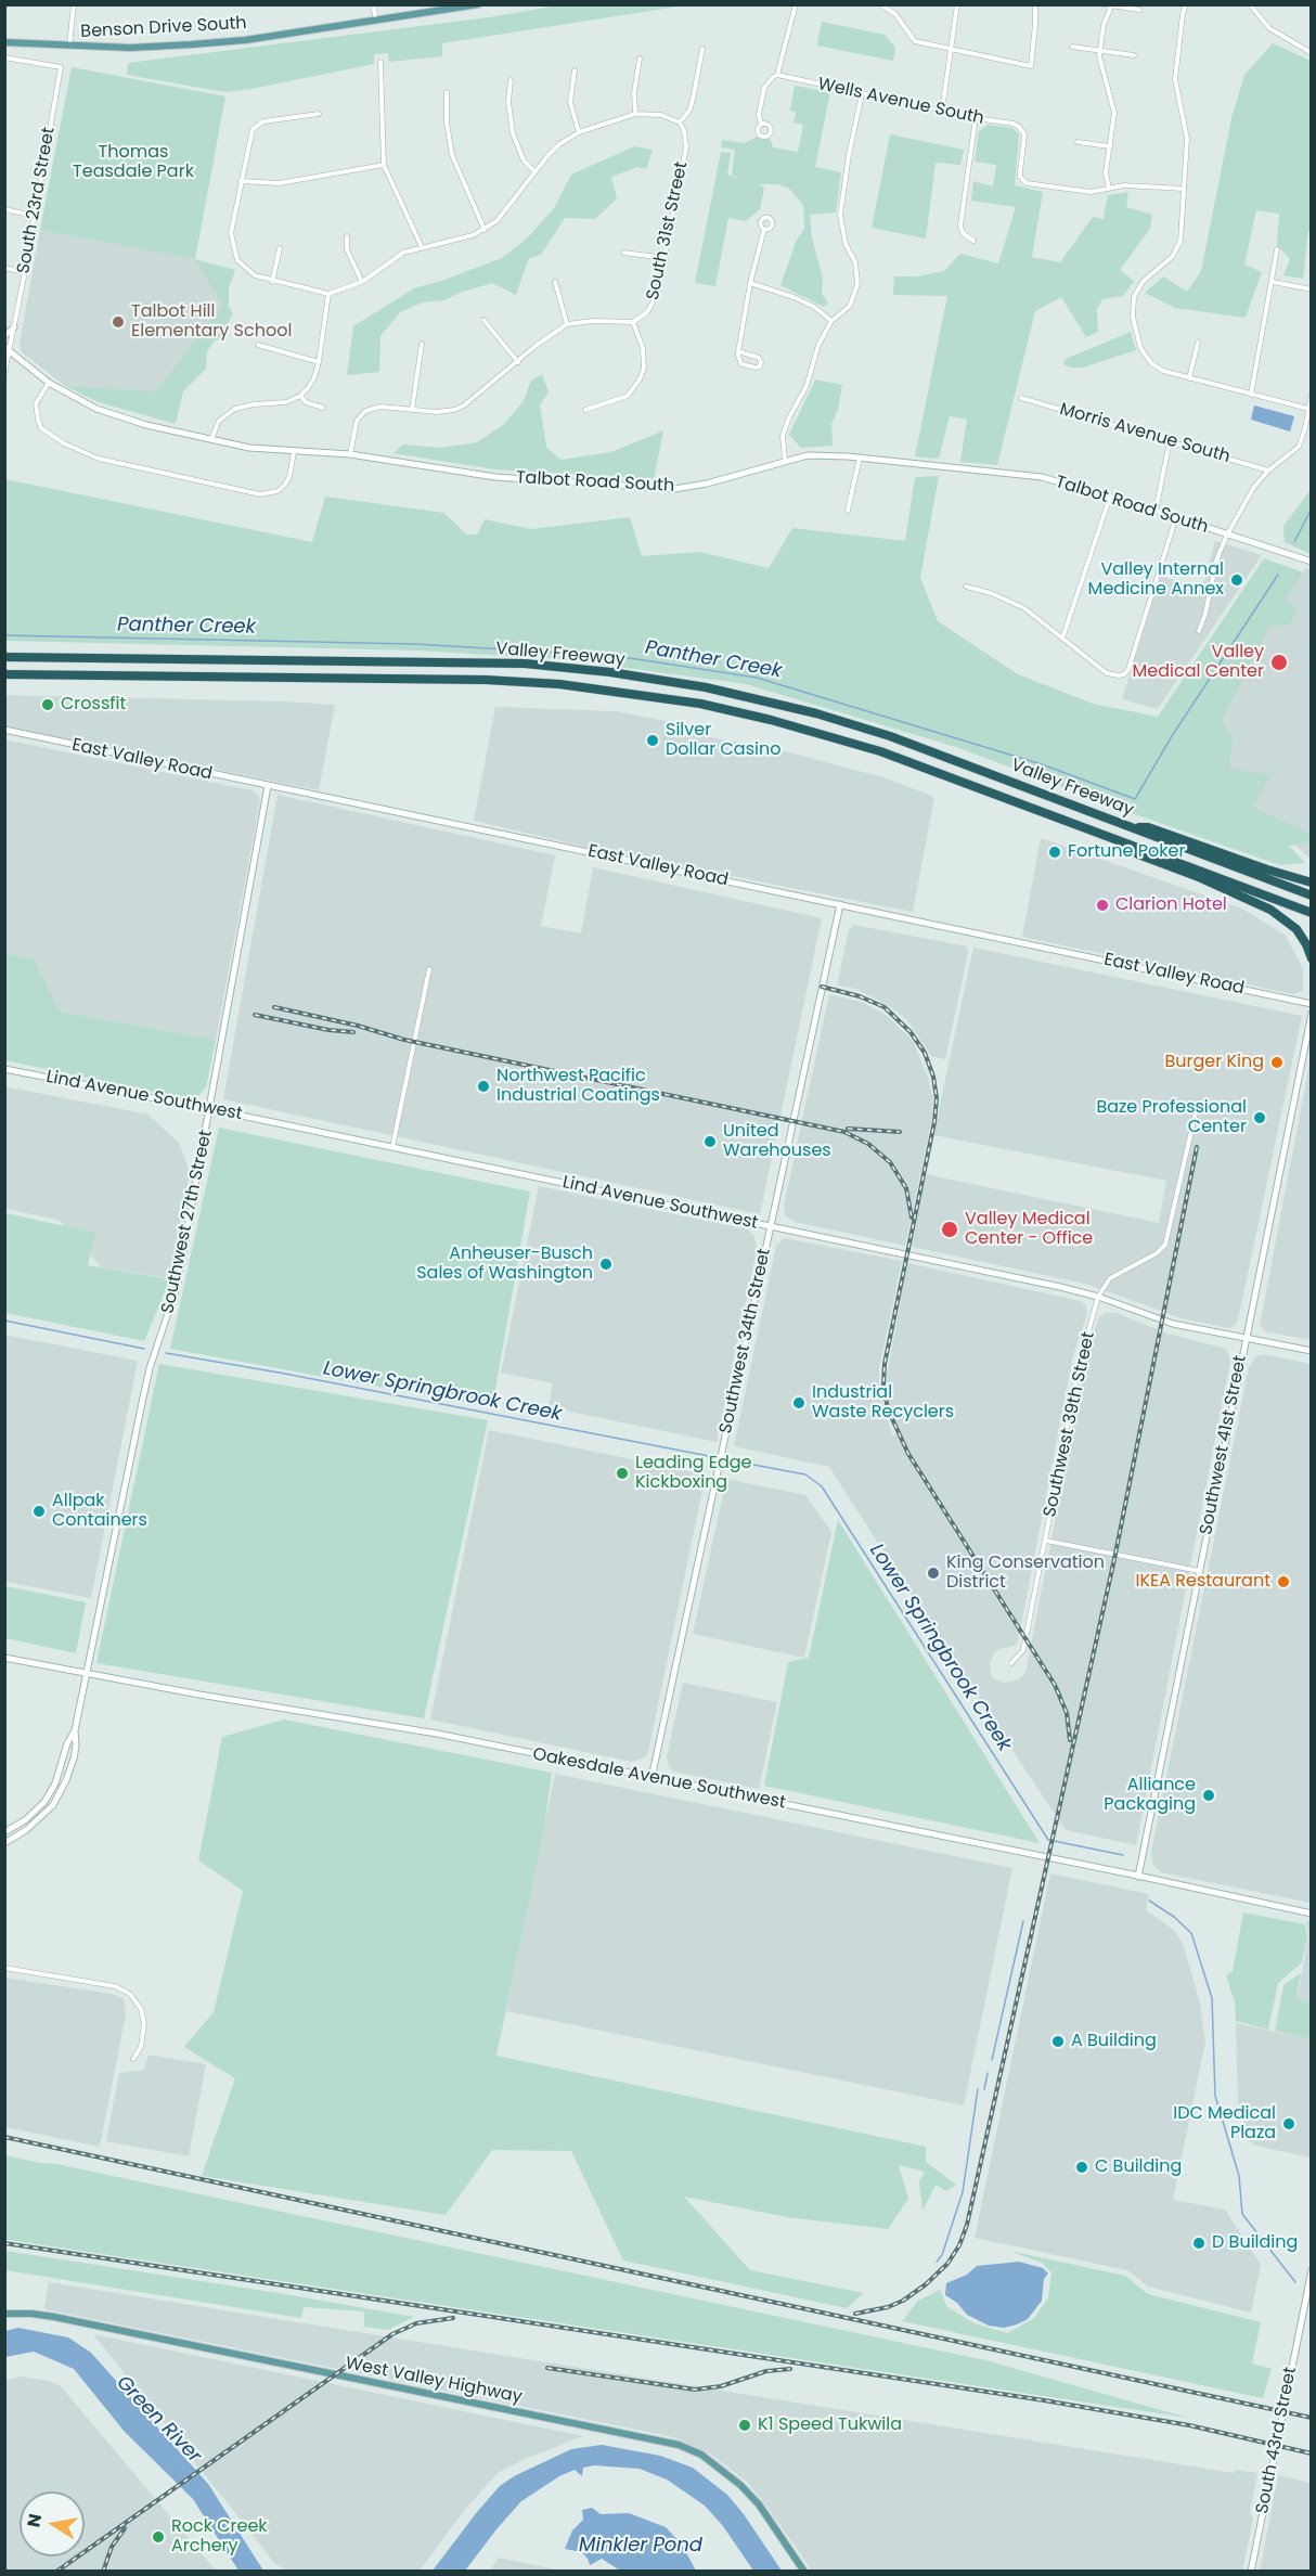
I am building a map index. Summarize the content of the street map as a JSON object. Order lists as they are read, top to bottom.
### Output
{
  "streets": {
    "highway": ["Valley Freeway"],
    "main road": ["Benson Drive South", "West Valley Highway"],
    "street": [
      "Wells Avenue South",
      "South 23rd Street",
      "South 31st Street",
      "Morris Avenue South",
      "Talbot Road South",
      "East Valley Road",
      "Lind Avenue Southwest",
      "Southwest 27th Street",
      "Southwest 34th Street",
      "Southwest 39th Street",
      "Southwest 41st Street",
      "Oakesdale Avenue Southwest",
      "South 43rd Street"
    ]
  },
  "crossings": [
    ["South 23rd Street", "Talbot Road South"],
    ["East Valley Road", "Southwest 27th Street"],
    ["East Valley Road", "Southwest 34th Street"],
    ["Lind Avenue Southwest", "Southwest 27th Street"],
    ["Lind Avenue Southwest", "Southwest 34th Street"],
    ["Lind Avenue Southwest", "Southwest 39th Street"],
    ["Lind Avenue Southwest", "Southwest 41st Street"],
    ["Southwest 27th Street", "Oakesdale Avenue Southwest"],
    ["Southwest 34th Street", "Oakesdale Avenue Southwest"],
    ["Southwest 41st Street", "Oakesdale Avenue Southwest"]
  ],
  "water": [
    "Panther Creek",
    "Lower Springbrook Creek",
    "Green River",
    "Minkler Pond"
  ],
  "parks": ["Thomas Teasdale Park"],
  "places": [
    "Talbot Hill Elementary School",
    "Valley Internal Medicine Annex",
    "Valley Medical Center",
    "Crossfit",
    "Silver Dollar Casino",
    "Fortune Poker",
    "Clarion Hotel",
    "Burger King",
    "Northwest Pacific Industrial Coatings",
    "Baze Professional Center",
    "United Warehouses",
    "Valley Medical Center - Office",
    "Anheuser-Busch Sales of Washington",
    "Industrial Waste Recyclers",
    "Leading Edge Kickboxing",
    "Allpak Containers",
    "King Conservation District",
    "IKEA Restaurant",
    "Alliance Packaging",
    "A Building",
    "IDC Medical Plaza",
    "C Building",
    "D Building",
    "K1 Speed Tukwila",
    "Rock Creek Archery"
  ],
  "north": "left"
}
